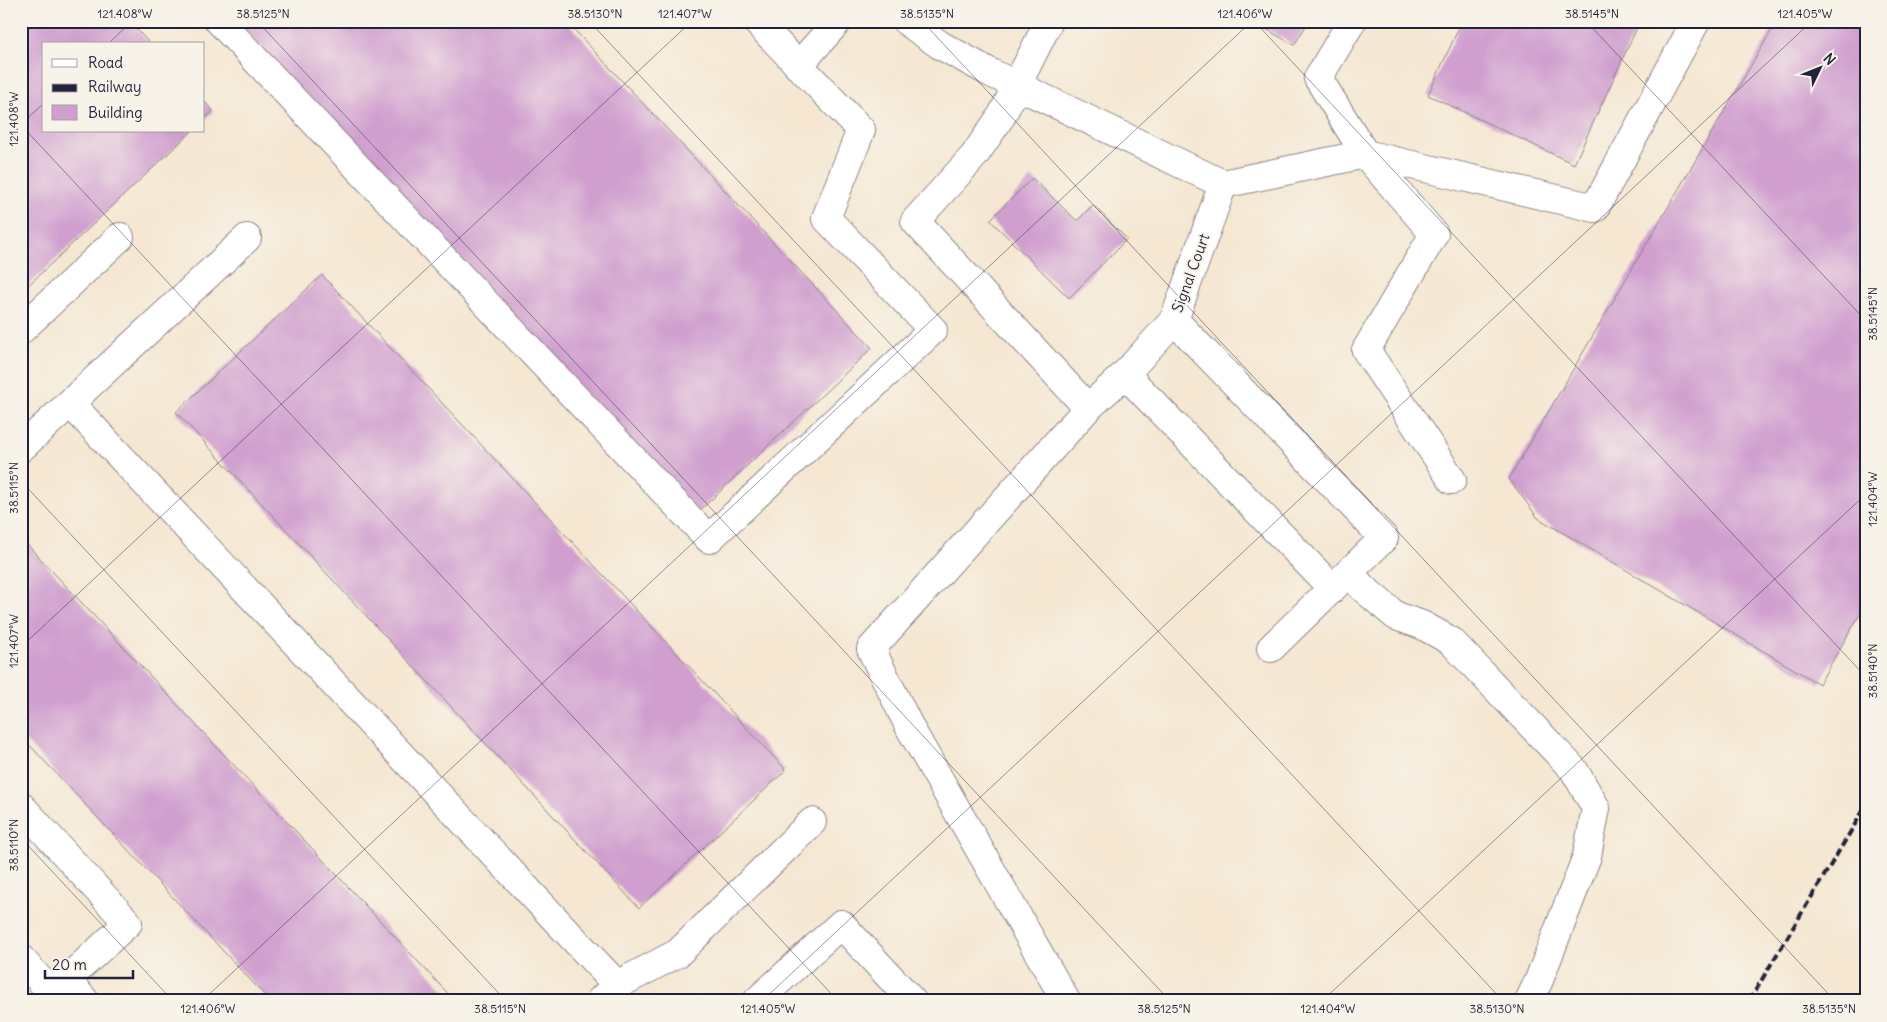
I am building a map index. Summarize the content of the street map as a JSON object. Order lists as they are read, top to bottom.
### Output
{
  "streets": {
    "street": ["Signal Court"]
  },
  "legend": ["Road", "Railway", "Building"],
  "scale_bar": "20 m",
  "north": "top right",
  "coordinates": [
    "121.408°W",
    "38.5125°N",
    "38.5130°N",
    "121.407°W",
    "38.5135°N",
    "121.406°W",
    "38.5145°N",
    "121.405°W",
    "38.5115°N",
    "121.404°W",
    "38.5140°N",
    "38.5110°N"
  ]
}
